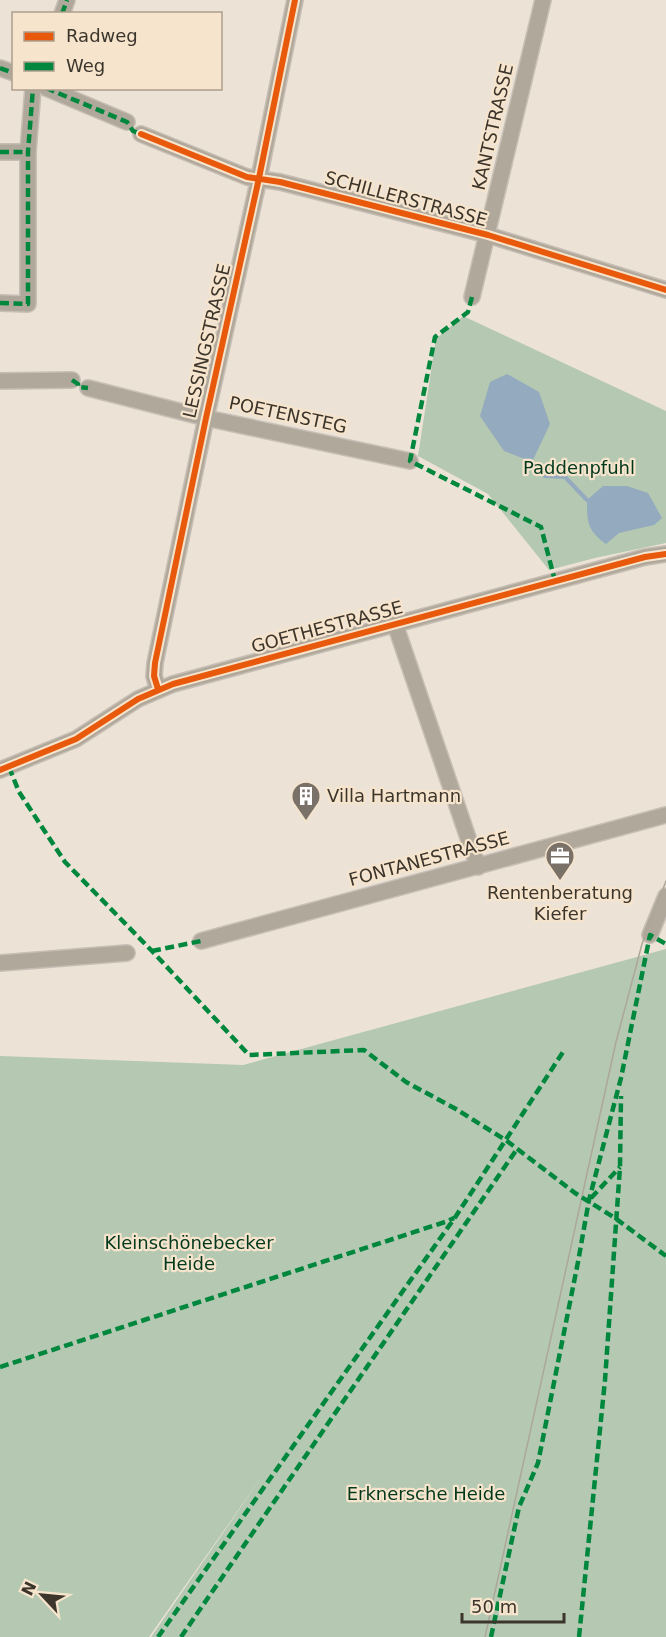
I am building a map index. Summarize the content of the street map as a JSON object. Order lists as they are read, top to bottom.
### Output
{
  "streets": {
    "street": [
      "KANTSTRASSE",
      "SCHILLERSTRASSE",
      "LESSINGSTRASSE",
      "POETENSTEG",
      "GOETHESTRASSE",
      "FONTANESTRASSE"
    ]
  },
  "crossings": [
    ["KANTSTRASSE", "SCHILLERSTRASSE"],
    ["SCHILLERSTRASSE", "LESSINGSTRASSE"],
    ["LESSINGSTRASSE", "POETENSTEG"],
    ["LESSINGSTRASSE", "GOETHESTRASSE"]
  ],
  "parks": ["Paddenpfuhl", "Kleinschönebecker Heide", "Erknersche Heide"],
  "places": {
    "building": ["Villa Hartmann"],
    "office": ["Rentenberatung Kiefer"]
  },
  "legend": ["Radweg", "Weg"],
  "scale_bar": "50 m",
  "north": "top left"
}
